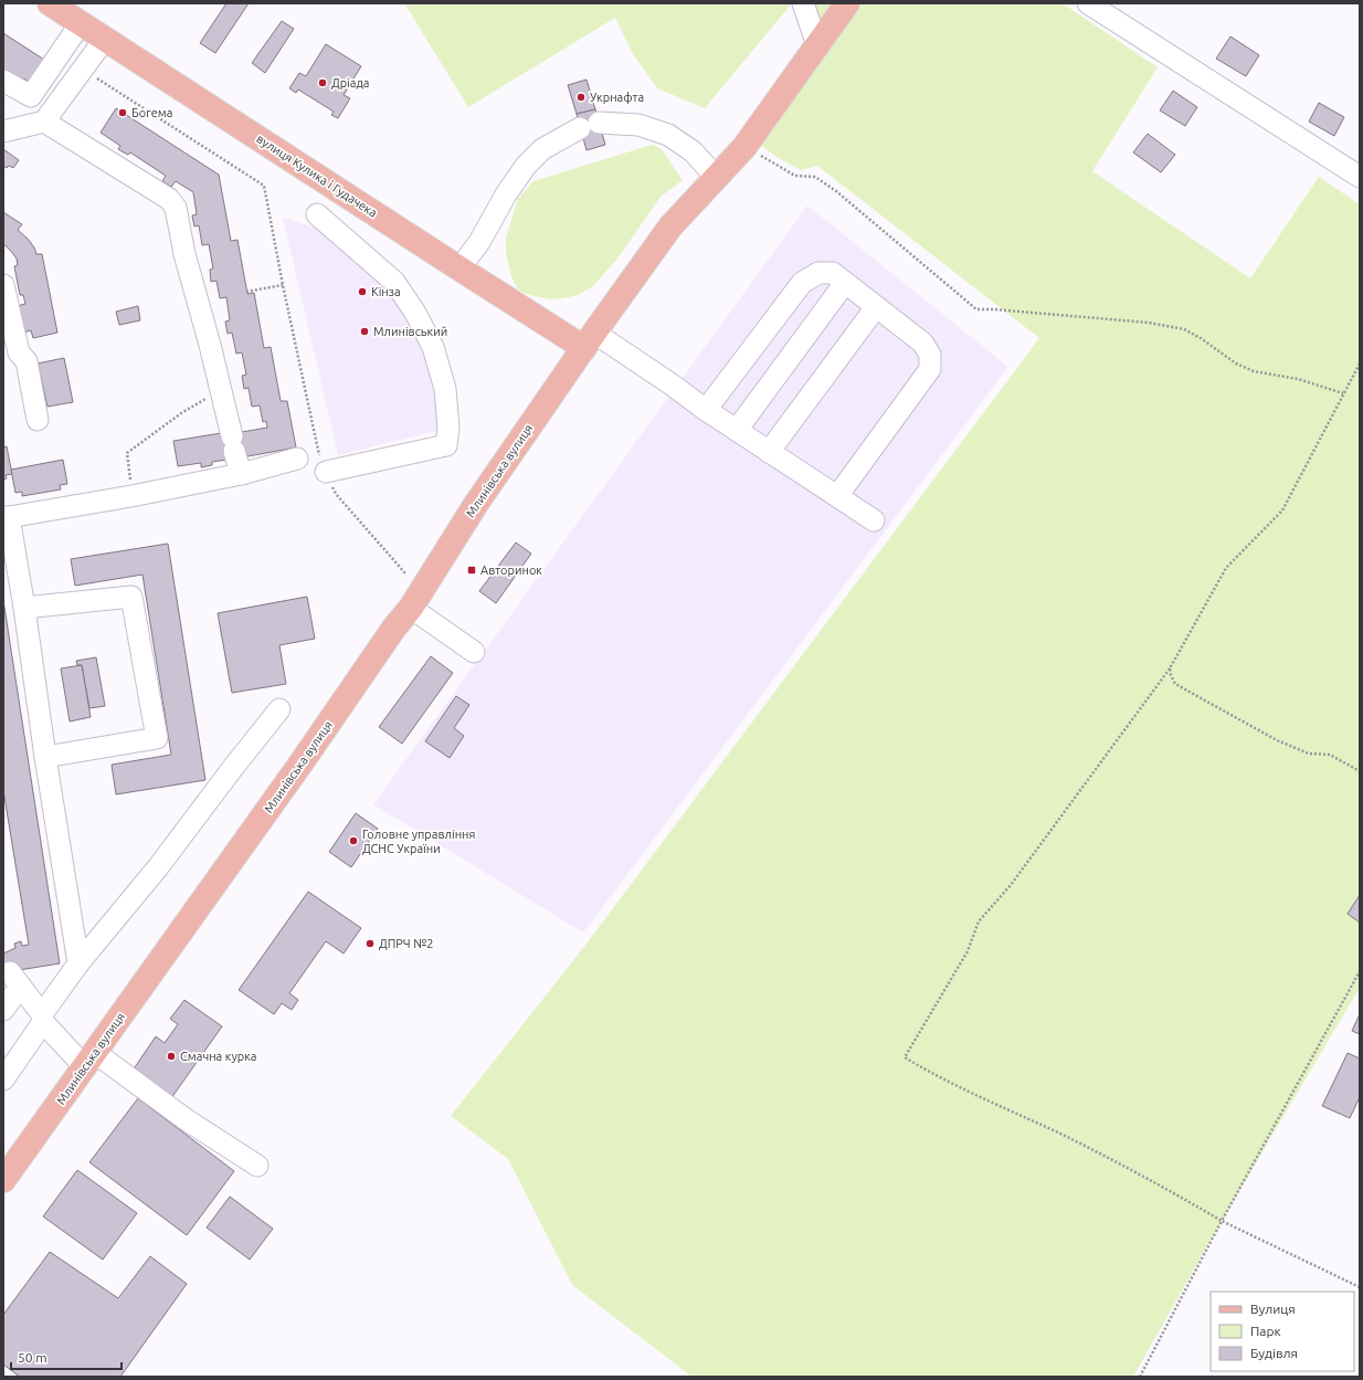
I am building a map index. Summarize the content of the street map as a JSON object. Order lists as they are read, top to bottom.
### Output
{
  "streets": {
    "main road": ["вулиця Кулика і Гудачека", "Млинівська вулиця"]
  },
  "crossings": [
    ["вулиця Кулика і Гудачека", "Млинівська вулиця"]
  ],
  "places": {
    "other": [
      "Дріада",
      "Укрнафта",
      "Богема",
      "Кінза",
      "Млинівський",
      "Головне управління ДСНС України",
      "ДПРЧ №2",
      "Смачна курка"
    ],
    "transit": ["Авторинок"]
  },
  "legend": ["Вулиця", "Парк", "Будівля"],
  "scale_bar": "50 m"
}
